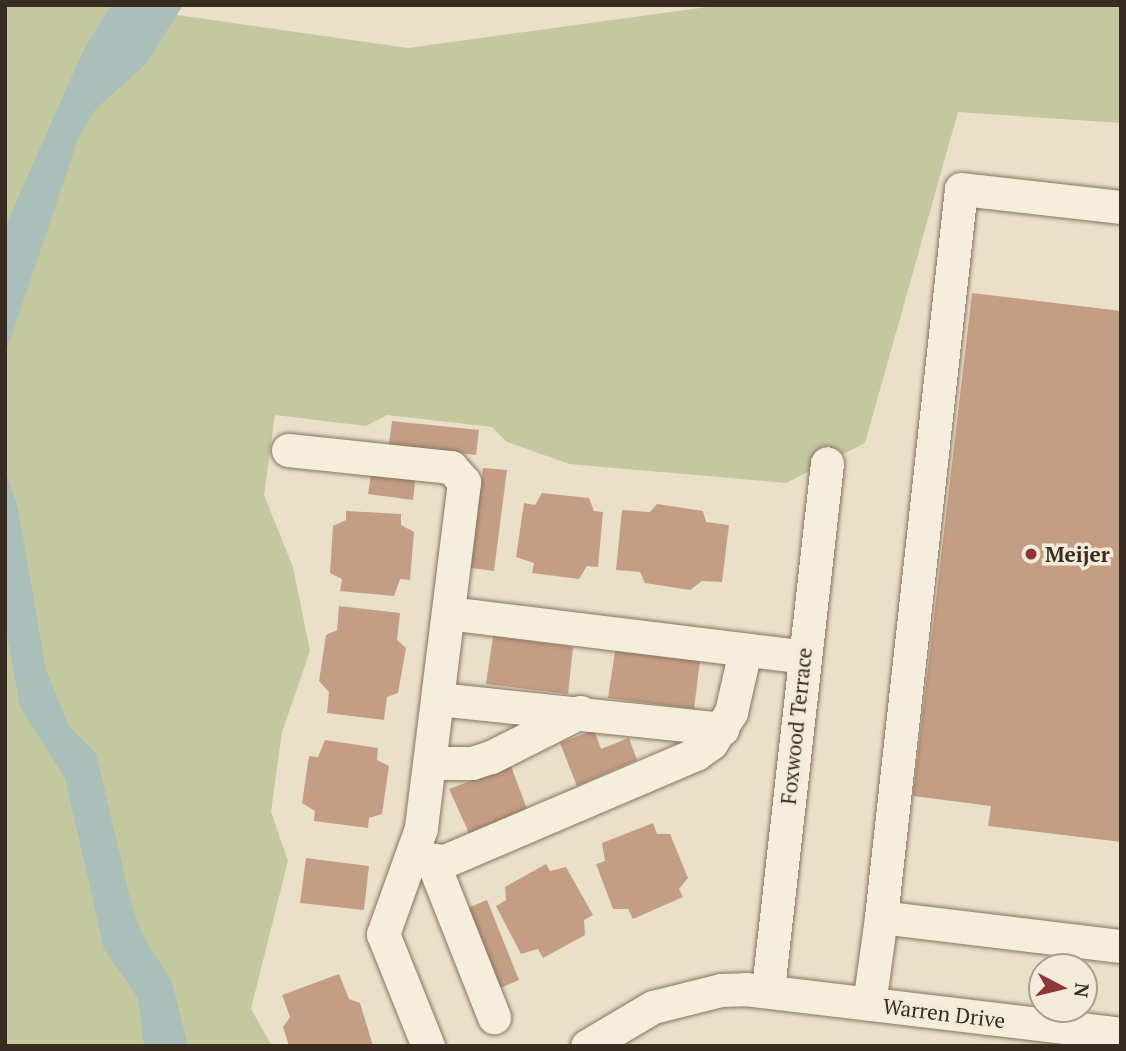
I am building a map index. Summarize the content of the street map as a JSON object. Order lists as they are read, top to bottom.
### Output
{
  "streets": {
    "street": ["Foxwood Terrace", "Warren Drive"]
  },
  "crossings": [
    ["Foxwood Terrace", "Warren Drive"]
  ],
  "places": ["Meijer"],
  "north": "right"
}
